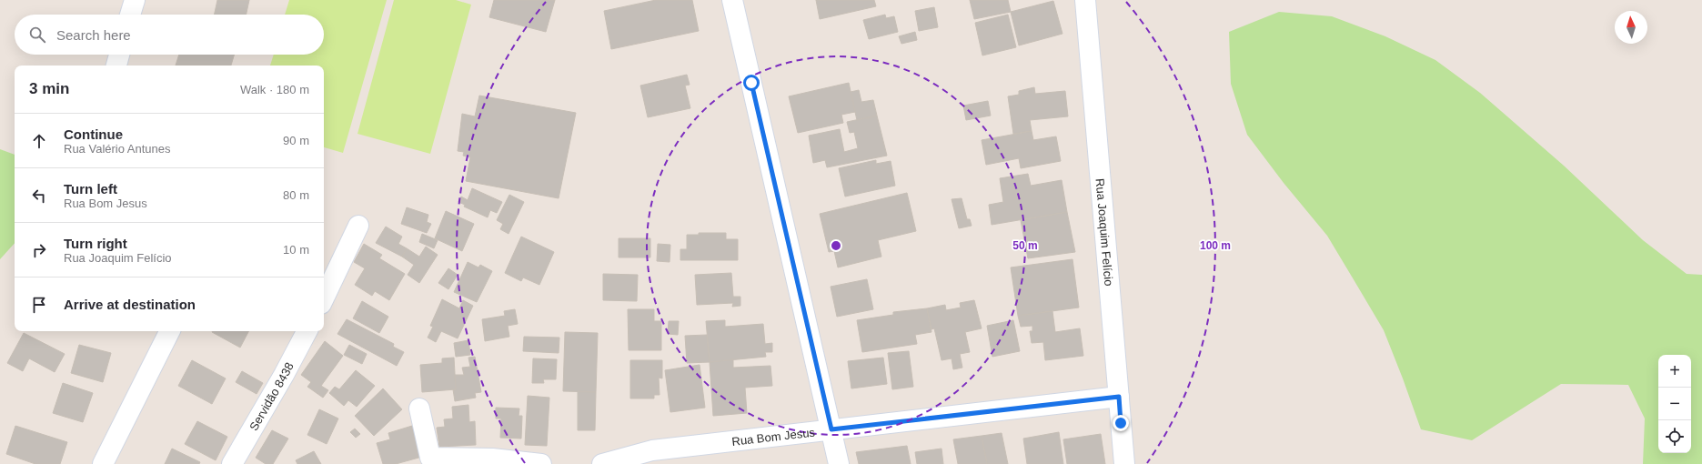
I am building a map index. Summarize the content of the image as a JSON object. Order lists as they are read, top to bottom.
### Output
{
  "streets": {
    "street": ["Rua Joaquim Felício", "Servidão 8438", "Rua Bom Jesus"]
  },
  "crossings": [
    ["Rua Joaquim Felício", "Rua Bom Jesus"]
  ],
  "north": "top",
  "page": {
    "search": "Search here",
    "heading": ["3 min", "Walk · 180 m"],
    "list": [
      ["Continue", "Rua Valério Antunes", "90 m"],
      ["Turn left", "Rua Bom Jesus", "80 m"],
      ["Turn right", "Rua Joaquim Felício", "10 m"],
      "Arrive at destination"
    ],
    "map_buttons": ["+", "−"]
  },
  "rings": ["50 m", "100 m"]
}
